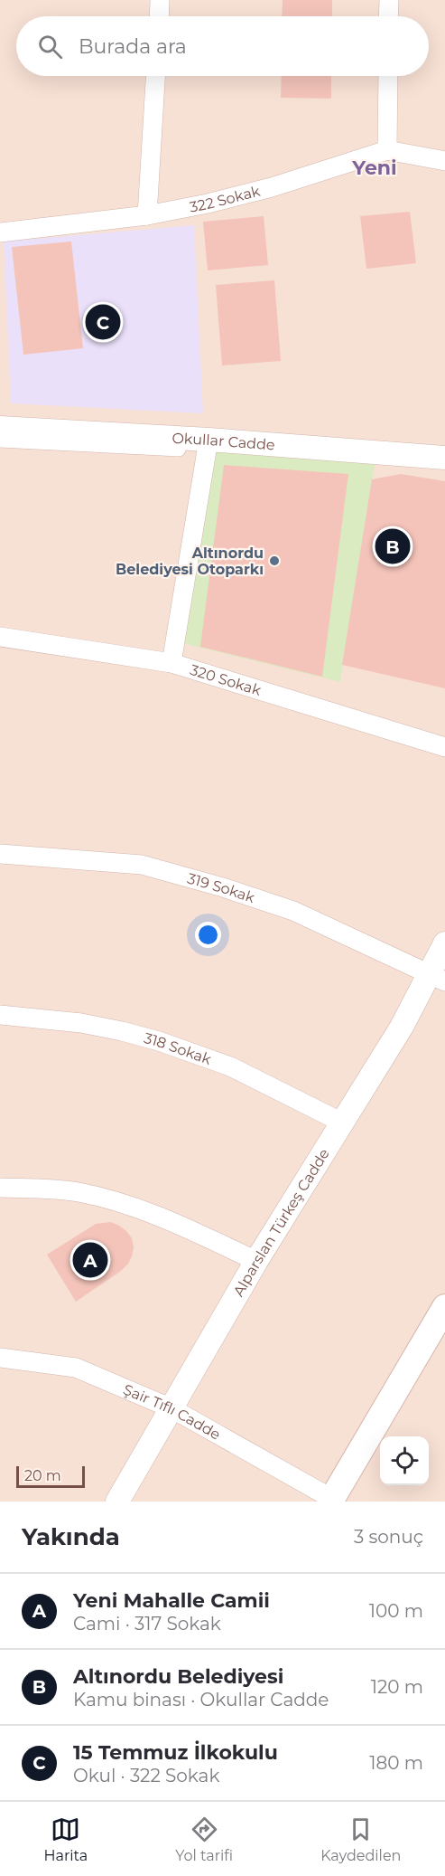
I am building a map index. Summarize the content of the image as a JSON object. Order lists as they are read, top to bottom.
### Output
{
  "streets": {
    "street": [
      "322 Sokak",
      "Okullar Cadde",
      "320 Sokak",
      "319 Sokak",
      "318 Sokak",
      "Alparslan Türkeş Cadde",
      "Şair Tıflı Cadde"
    ]
  },
  "crossings": [
    ["319 Sokak", "Alparslan Türkeş Cadde"],
    ["318 Sokak", "Alparslan Türkeş Cadde"],
    ["Alparslan Türkeş Cadde", "Şair Tıflı Cadde"]
  ],
  "districts": ["Yeni"],
  "places": ["Altınordu Belediyesi Otoparkı"],
  "scale_bar": "20 m",
  "page": {
    "search": "Burada ara",
    "pins": ["C", "B", "A"],
    "scale": "20 m",
    "heading": ["Yakında", "3 sonuç"],
    "list": [
      {
        "mark": "A",
        "name": "Yeni Mahalle Camii",
        "note": "Cami · 317 Sokak",
        "value": "100 m"
      },
      {
        "mark": "B",
        "name": "Altınordu Belediyesi",
        "note": "Kamu binası · Okullar Cadde",
        "value": "120 m"
      },
      {
        "mark": "C",
        "name": "15 Temmuz İlkokulu",
        "note": "Okul · 322 Sokak",
        "value": "180 m"
      }
    ],
    "nav": ["Harita", "Yol tarifi", "Kaydedilen"]
  }
}
